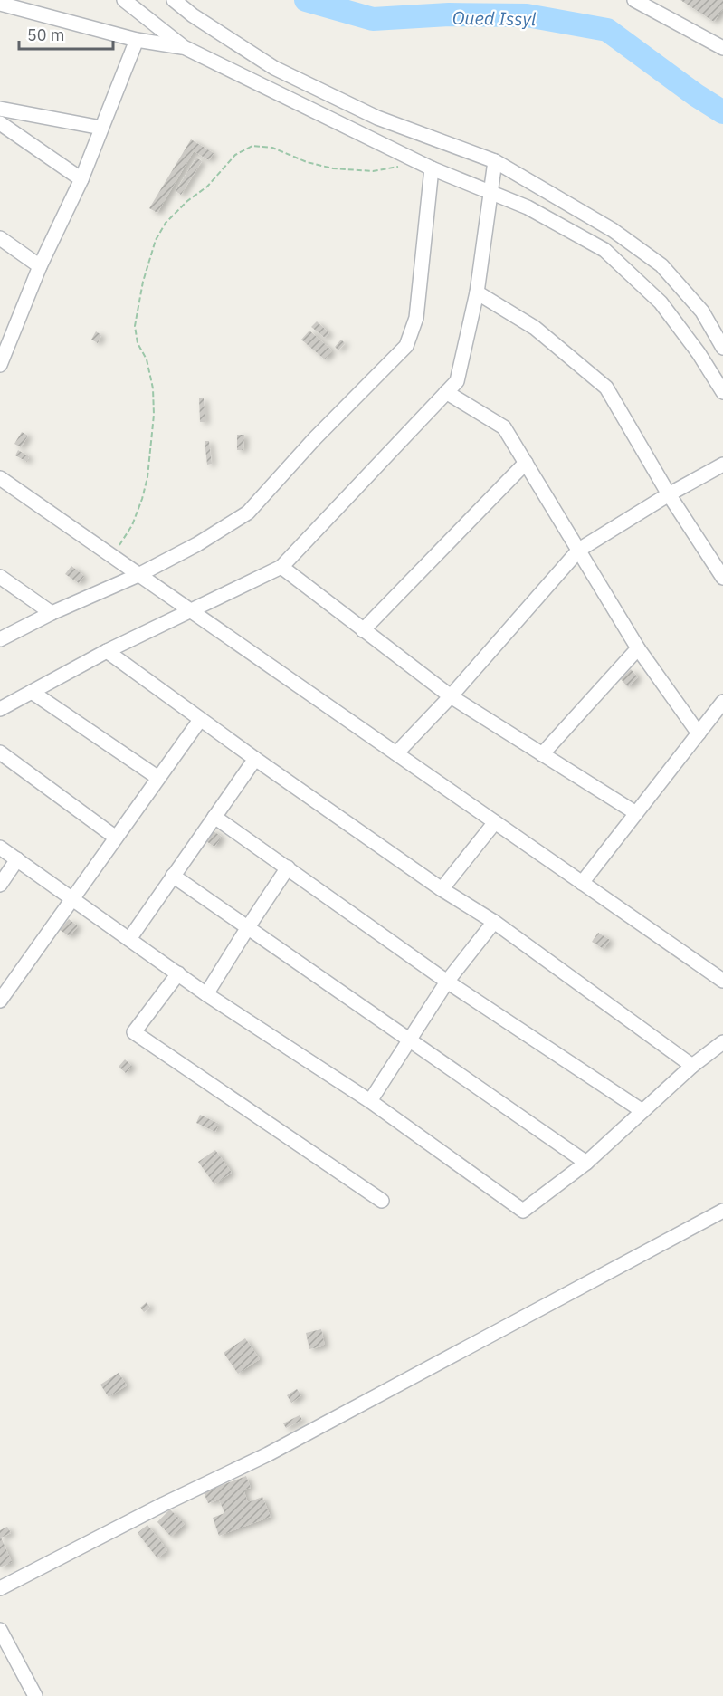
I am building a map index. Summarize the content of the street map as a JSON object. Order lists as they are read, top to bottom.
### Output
{
  "water": ["Oued Issyl"],
  "scale_bar": "50 m"
}
